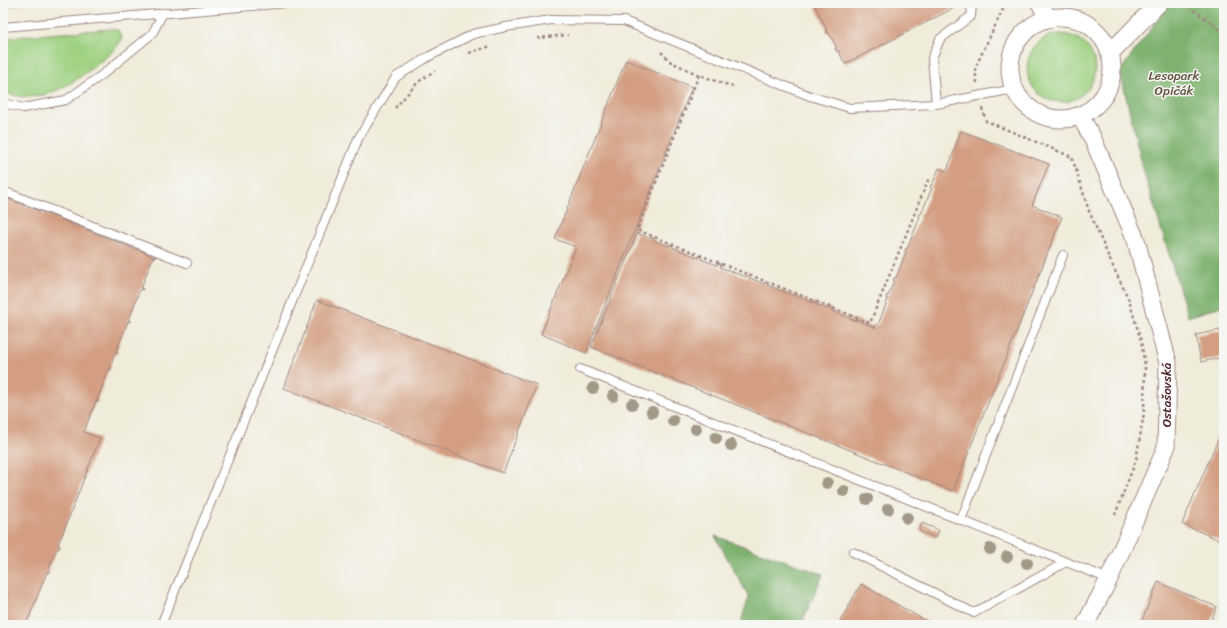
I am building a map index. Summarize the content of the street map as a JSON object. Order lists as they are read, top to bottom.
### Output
{
  "streets": {
    "street": ["Ostašovská"]
  },
  "parks": ["Lesopark Opičák"]
}
